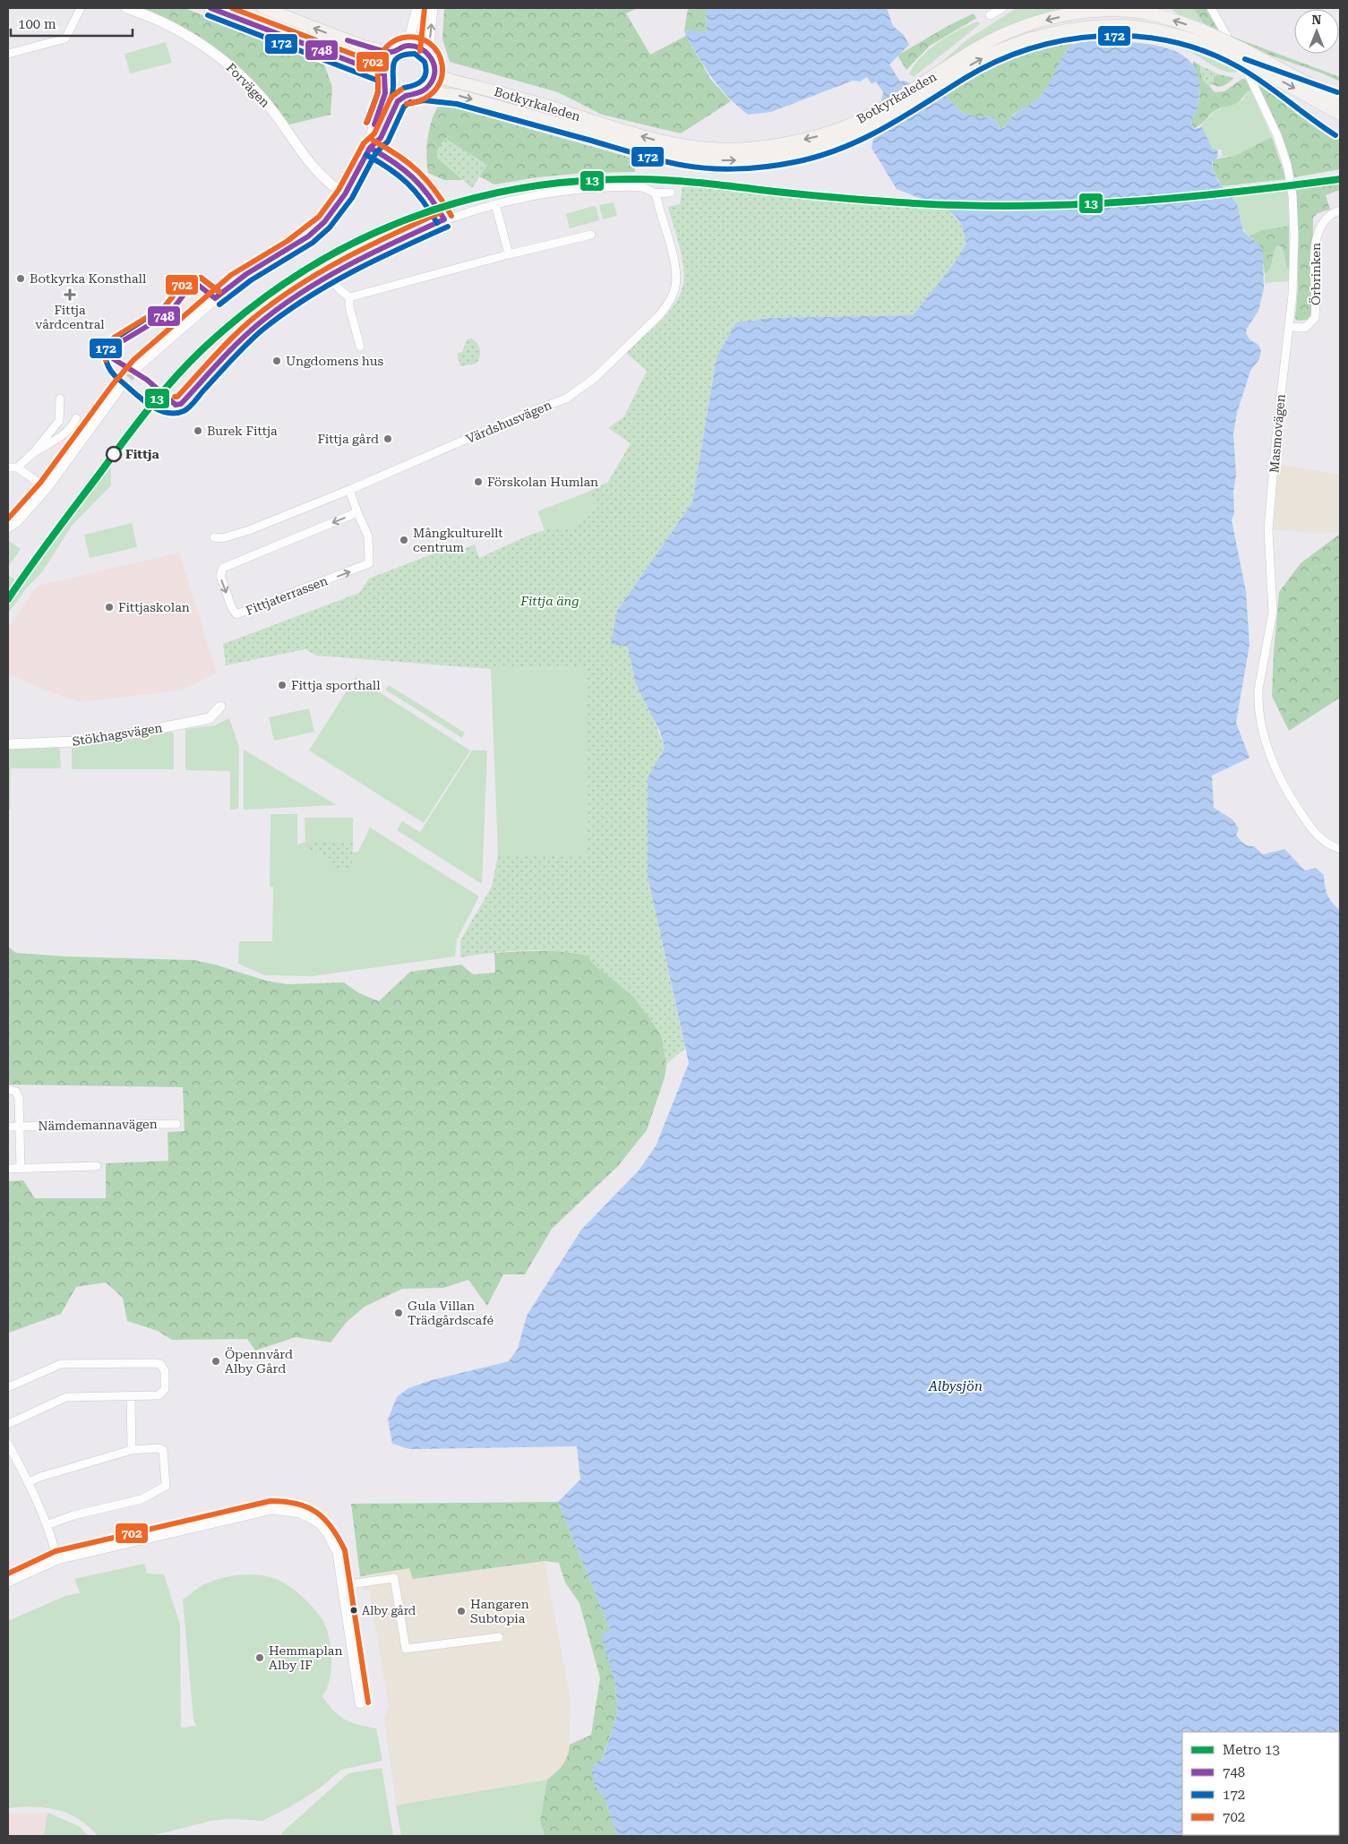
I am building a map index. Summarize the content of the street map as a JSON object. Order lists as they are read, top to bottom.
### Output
{
  "streets": {
    "main road": ["Botkyrkaleden"],
    "street": [
      "Forvägen",
      "Örbrinken",
      "Värdshusvägen",
      "Masmovägen",
      "Fittjaterrassen",
      "Stökhagsvägen",
      "Nämdemannavägen"
    ]
  },
  "crossings": [
    ["Örbrinken", "Masmovägen"],
    ["Värdshusvägen", "Fittjaterrassen"]
  ],
  "water": ["Albysjön"],
  "parks": ["Fittja äng"],
  "places": {
    "other": [
      "Botkyrka Konsthall",
      "Ungdomens hus",
      "Burek Fittja",
      "Fittja gård",
      "Fittja",
      "Förskolan Humlan",
      "Mångkulturellt centrum",
      "Fittjaskolan",
      "Fittja sporthall",
      "Gula Villan Trädgårdscafé",
      "Öpennvård Alby Gård",
      "Alby gård",
      "Hangaren Subtopia",
      "Hemmaplan Alby IF"
    ],
    "health": ["Fittja vårdcentral"]
  },
  "lines": [
    "transit line 748",
    "transit line 702",
    "transit line 172",
    "metro line 13"
  ],
  "legend": [
    "Metro 13",
    "748",
    "172",
    "702"
  ],
  "scale_bar": "100 m",
  "north": "top"
}
